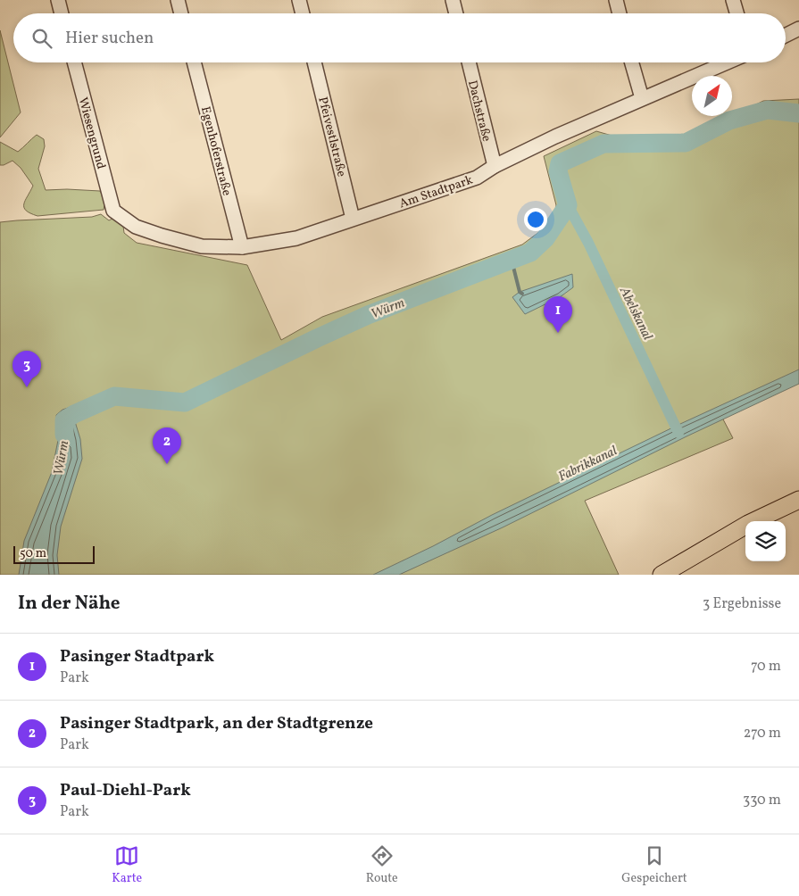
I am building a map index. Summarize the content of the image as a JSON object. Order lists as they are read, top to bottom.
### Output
{
  "streets": {
    "street": [
      "Dachstraße",
      "Wiesengrund",
      "Pfeivestlstraße",
      "Egenhoferstraße",
      "Am Stadtpark"
    ]
  },
  "crossings": [
    ["Dachstraße", "Am Stadtpark"],
    ["Wiesengrund", "Am Stadtpark"],
    ["Pfeivestlstraße", "Am Stadtpark"],
    ["Egenhoferstraße", "Am Stadtpark"]
  ],
  "water": ["Würm", "Abelskanal", "Fabrikkanal"],
  "scale_bar": "50 m",
  "north": "top right",
  "page": {
    "search": "Hier suchen",
    "pins": ["1", "3", "2"],
    "scale": "50 m",
    "heading": ["In der Nähe", "3 Ergebnisse"],
    "list": [
      {
        "mark": "1",
        "name": "Pasinger Stadtpark",
        "note": "Park",
        "value": "70 m"
      },
      {
        "mark": "2",
        "name": "Pasinger Stadtpark, an der Stadtgrenze",
        "note": "Park",
        "value": "270 m"
      },
      {
        "mark": "3",
        "name": "Paul-Diehl-Park",
        "note": "Park",
        "value": "330 m"
      }
    ],
    "nav": ["Karte", "Route", "Gespeichert"]
  }
}
